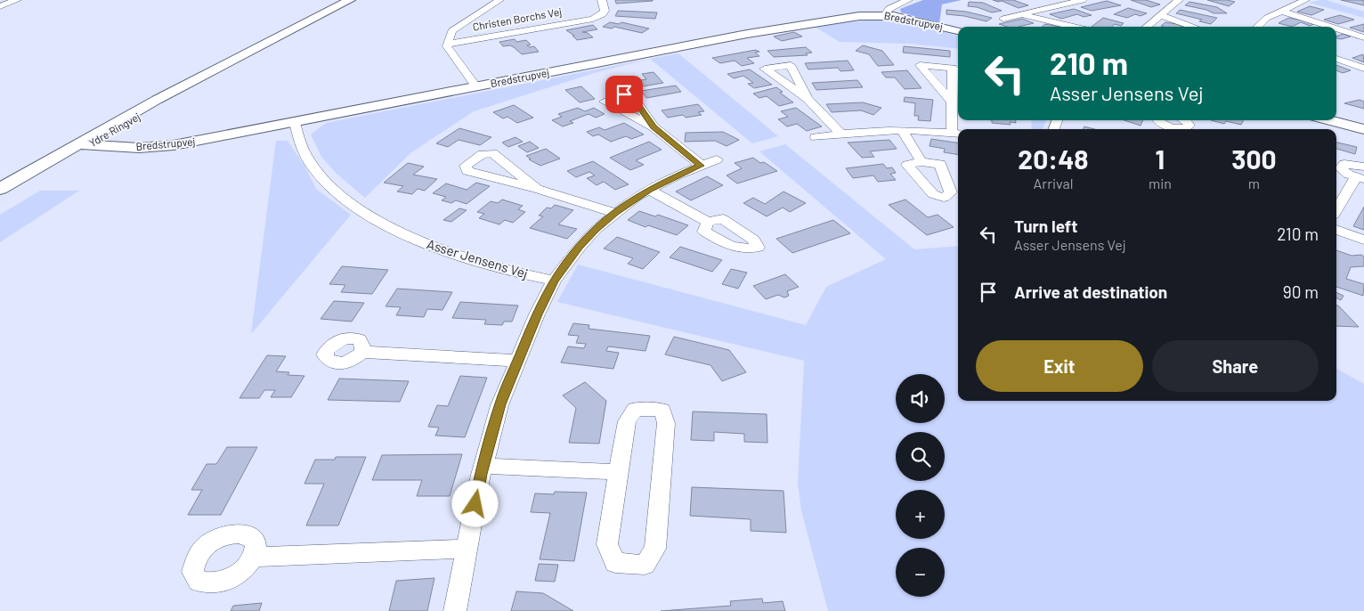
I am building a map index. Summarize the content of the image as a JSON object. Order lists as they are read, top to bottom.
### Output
{
  "streets": {
    "street": [
      "Christen Borchs Vej",
      "Bredstrupvej",
      "Ydre Ringvej",
      "Asser Jensens Vej"
    ]
  },
  "crossings": [
    ["Bredstrupvej", "Ydre Ringvej"],
    ["Bredstrupvej", "Asser Jensens Vej"]
  ],
  "page": {
    "turn": ["210 m", "Asser Jensens Vej"],
    "eta": [
      "20:48",
      "Arrival",
      "1",
      "min",
      "300",
      "m"
    ],
    "list": [
      {
        "name": "Turn left",
        "note": "Asser Jensens Vej",
        "value": "210 m"
      },
      {
        "name": "Arrive at destination",
        "value": "90 m"
      }
    ],
    "buttons": ["Exit", "Share"],
    "map_buttons": ["+", "−"]
  }
}
